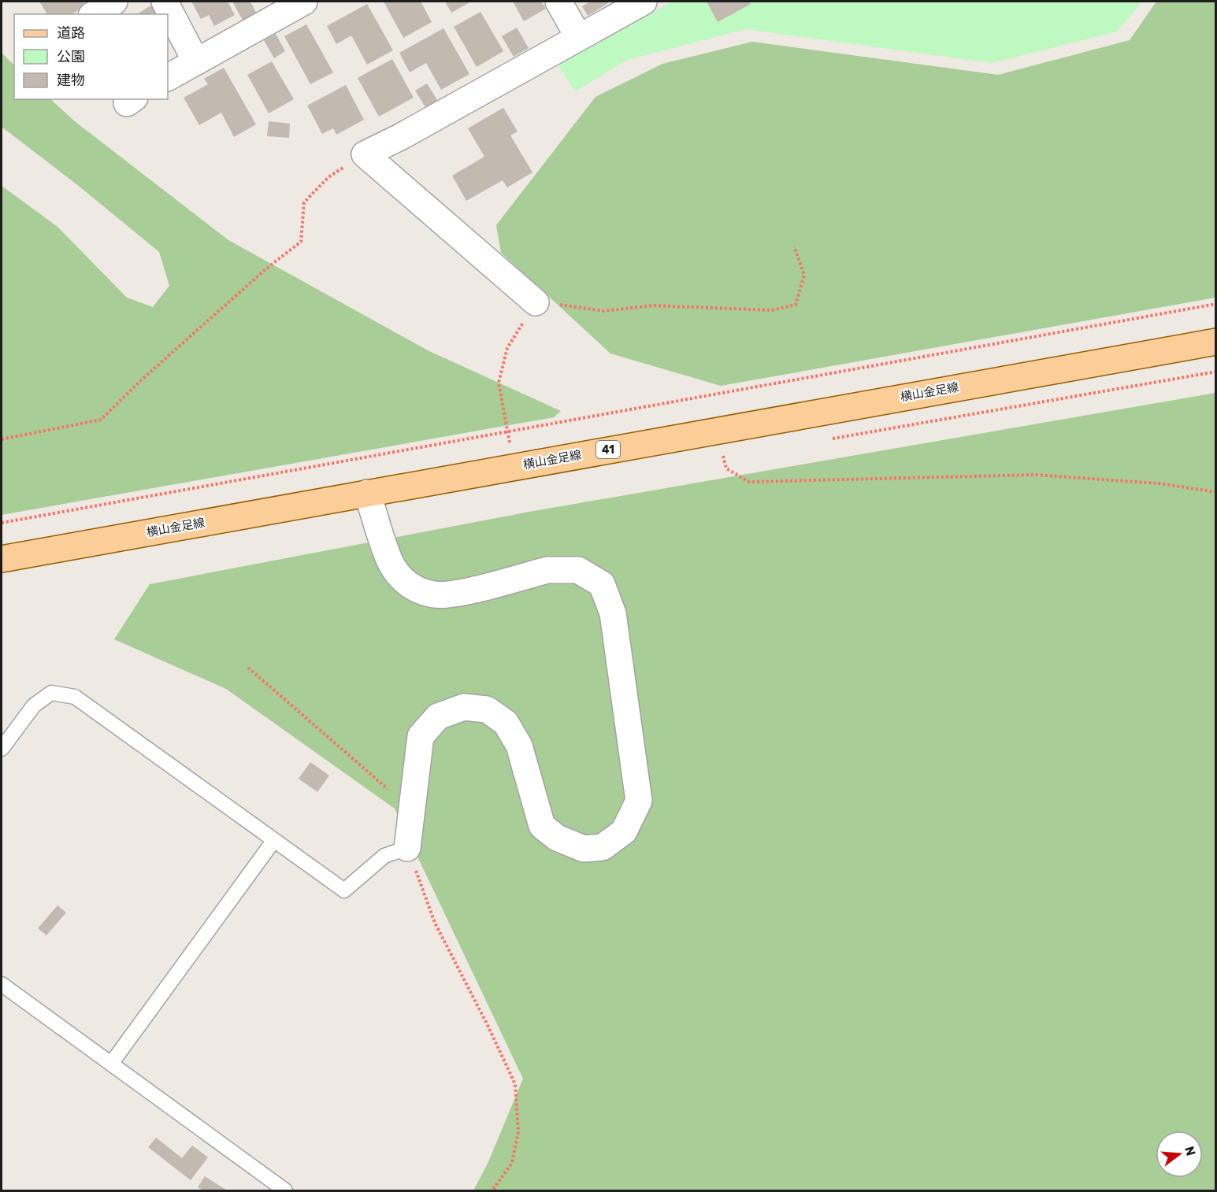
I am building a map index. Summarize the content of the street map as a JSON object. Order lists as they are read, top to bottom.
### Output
{
  "streets": {
    "main road": ["横山金足線", "41"]
  },
  "legend": ["道路", "公園", "建物"],
  "north": "right"
}
